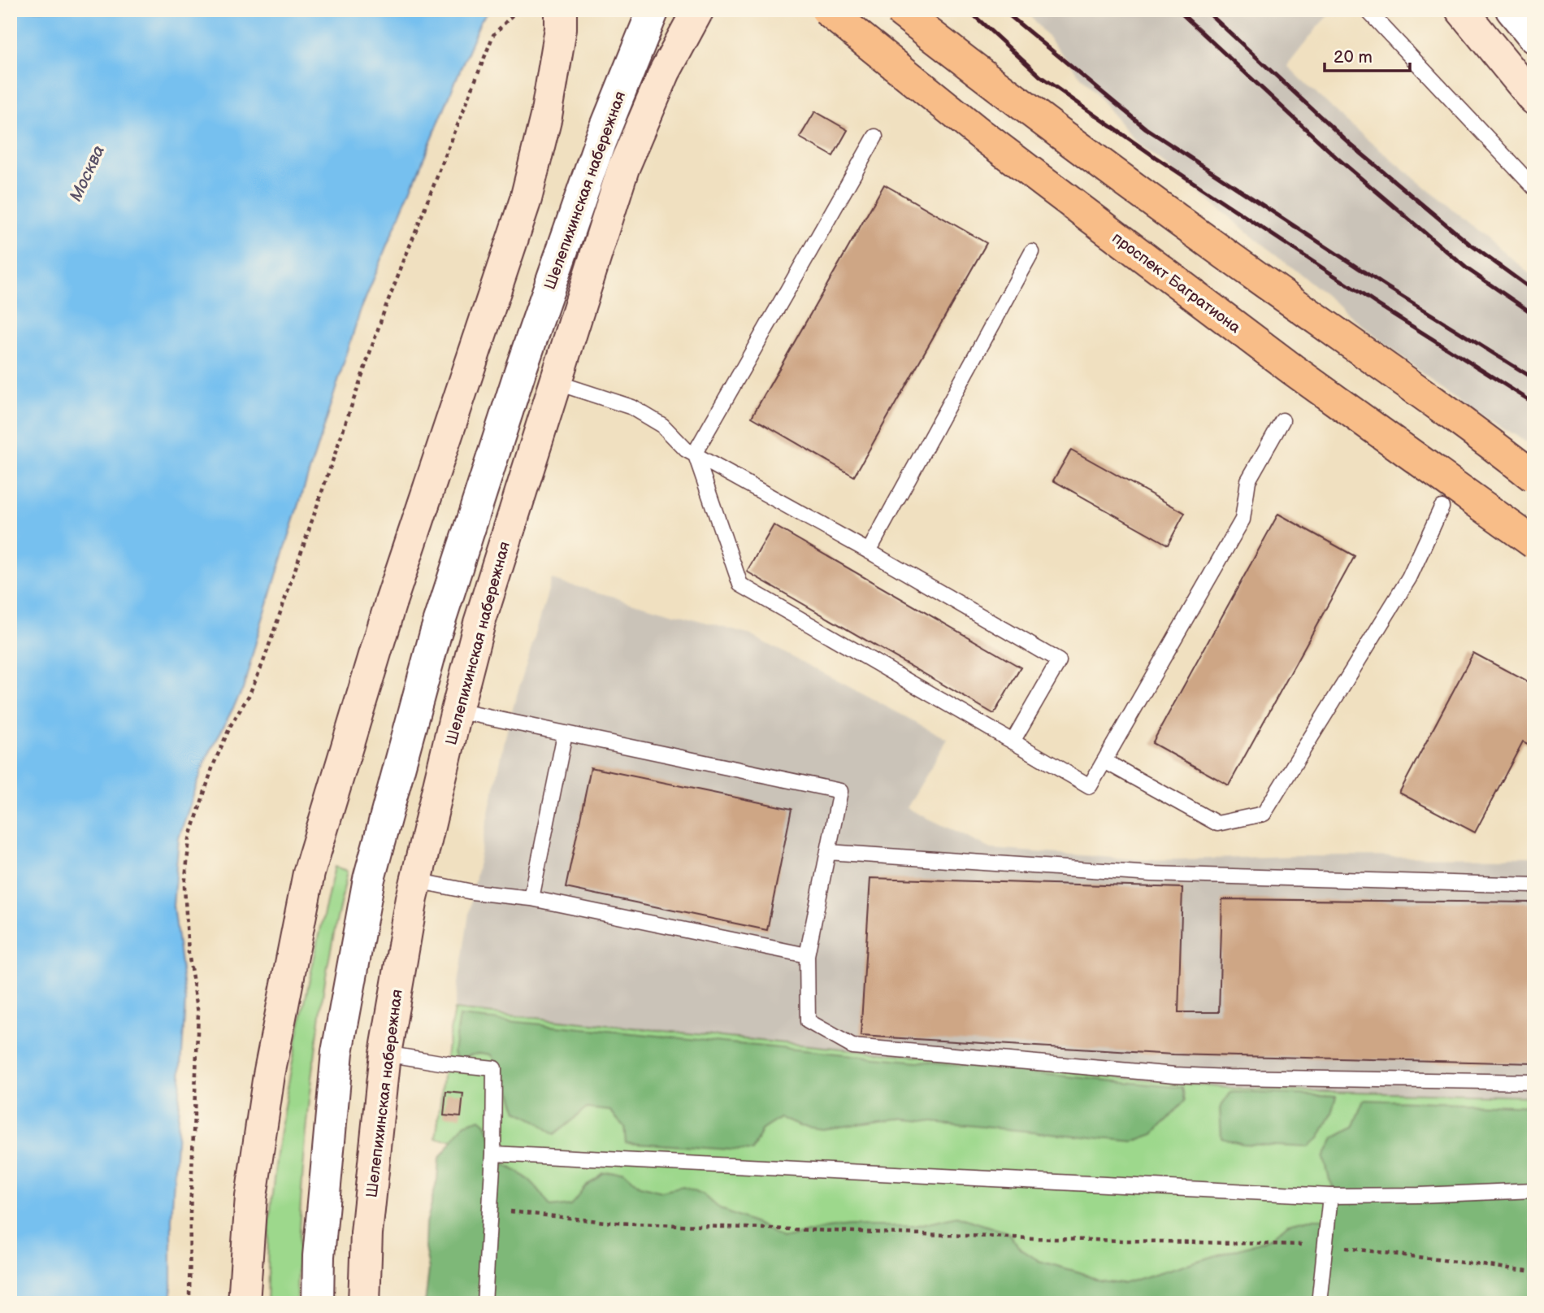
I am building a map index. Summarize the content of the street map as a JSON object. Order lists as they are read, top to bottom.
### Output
{
  "streets": {
    "main road": ["Шелепихинская набережная", "проспект Багратиона"]
  },
  "water": ["Москва"],
  "scale_bar": "20 m"
}
